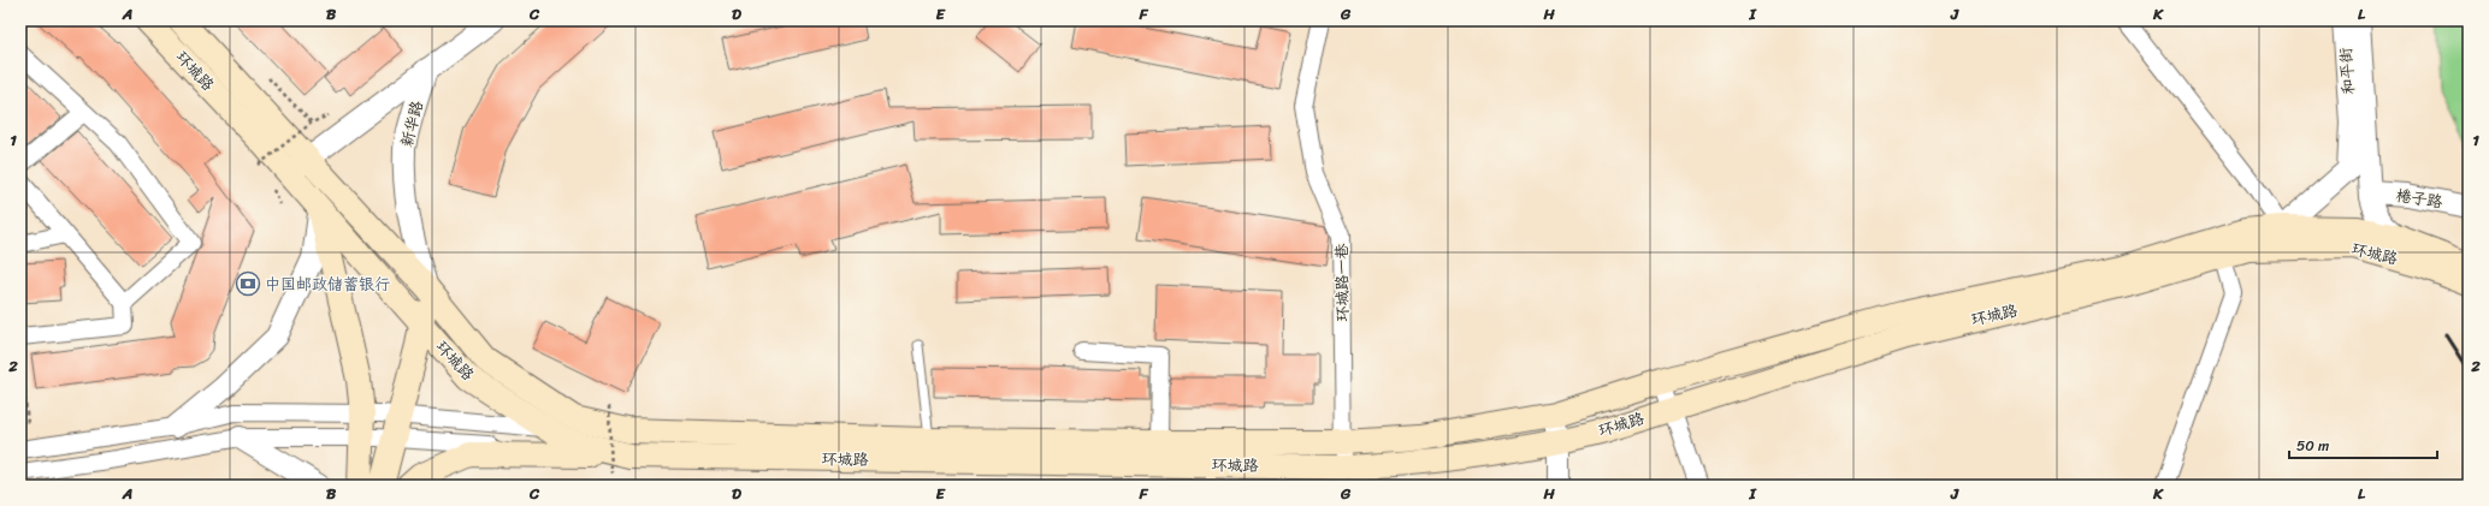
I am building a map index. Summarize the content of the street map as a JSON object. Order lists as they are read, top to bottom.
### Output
{
  "streets": {
    "main road": ["环城路"],
    "street": [
      "和平街",
      "新华路",
      "棬子路",
      "环城路一巷"
    ]
  },
  "crossings": [
    ["环城路", "新华路"],
    ["环城路", "环城路一巷"]
  ],
  "places": {
    "bank": ["中国邮政储蓄银行"]
  },
  "scale_bar": "50 m",
  "grid": {
    "columns": [
      "A",
      "B",
      "C",
      "D",
      "E",
      "F",
      "G",
      "H",
      "I",
      "J",
      "K",
      "L"
    ],
    "rows": ["1", "2"]
  }
}
